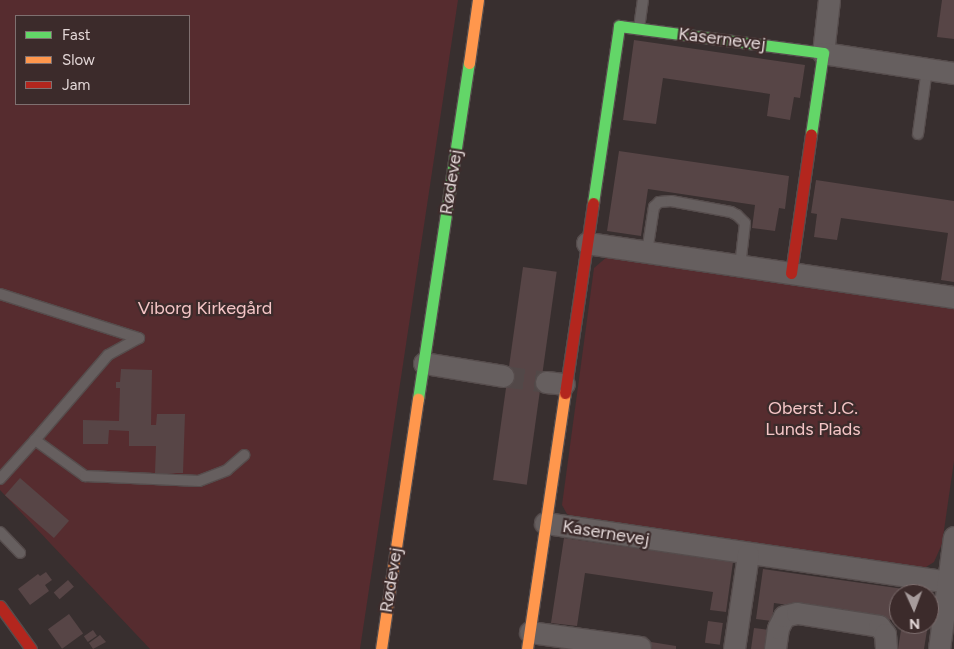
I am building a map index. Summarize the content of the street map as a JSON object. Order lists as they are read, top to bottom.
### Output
{
  "streets": {
    "street": ["Kasernevej", "Rødevej"]
  },
  "parks": ["Viborg Kirkegård", "Oberst J.C. Lunds Plads"],
  "legend": ["Fast", "Slow", "Jam"],
  "north": "bottom"
}
